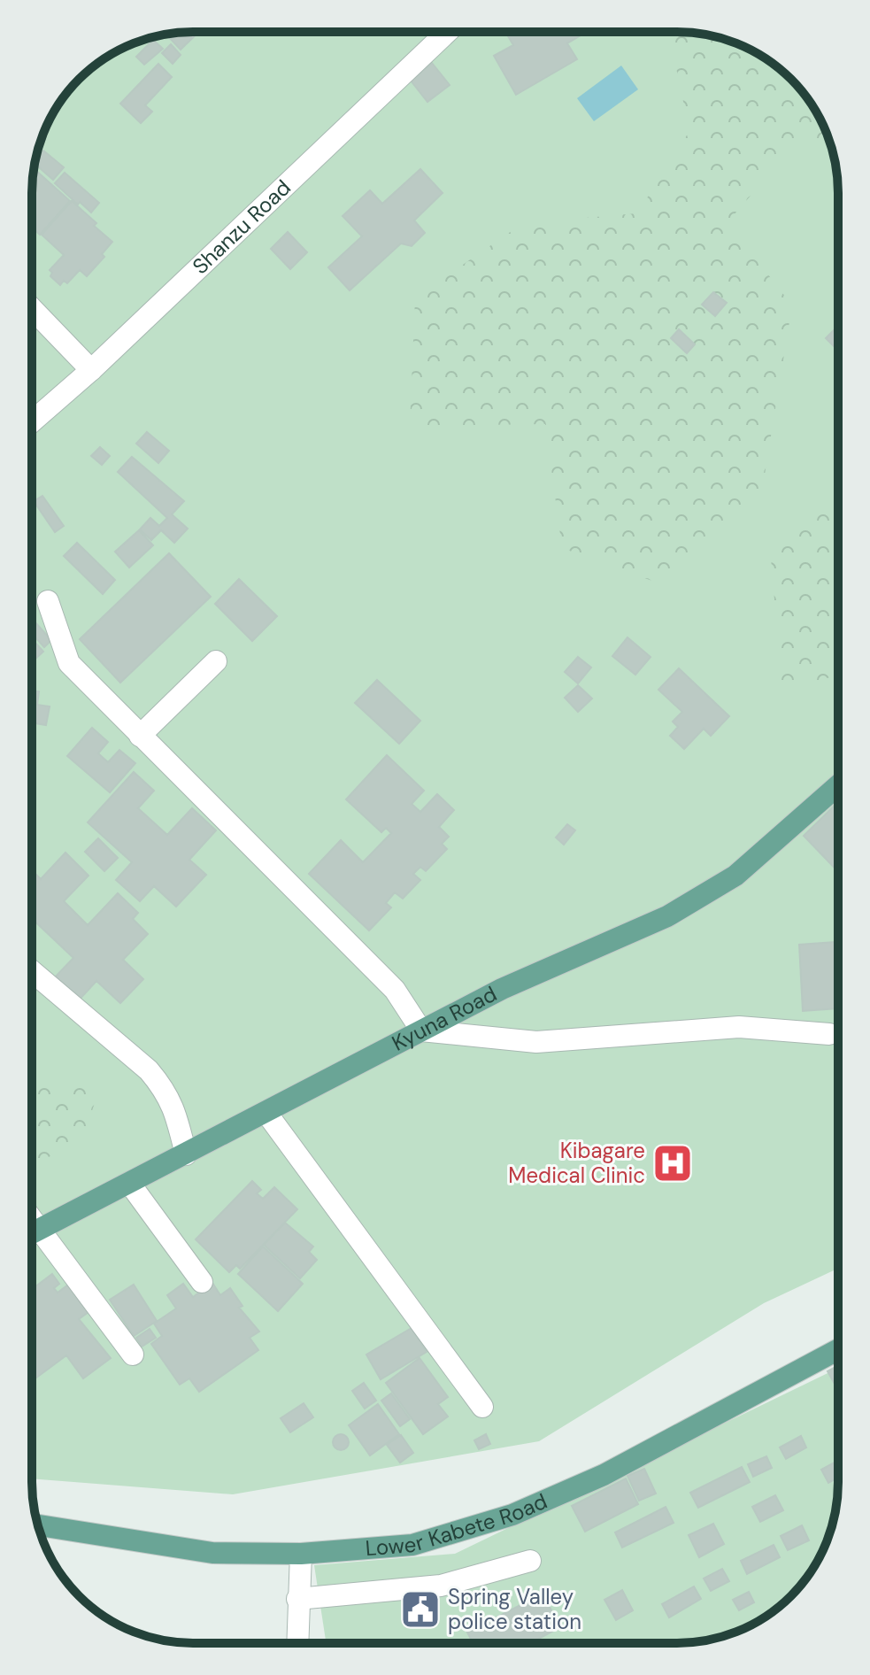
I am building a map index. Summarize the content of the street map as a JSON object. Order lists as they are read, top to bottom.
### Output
{
  "streets": {
    "main road": ["Kyuna Road", "Lower Kabete Road"],
    "street": ["Shanzu Road"]
  },
  "places": {
    "hospital": ["Kibagare Medical Clinic"],
    "public building": ["Spring Valley police station"]
  }
}
